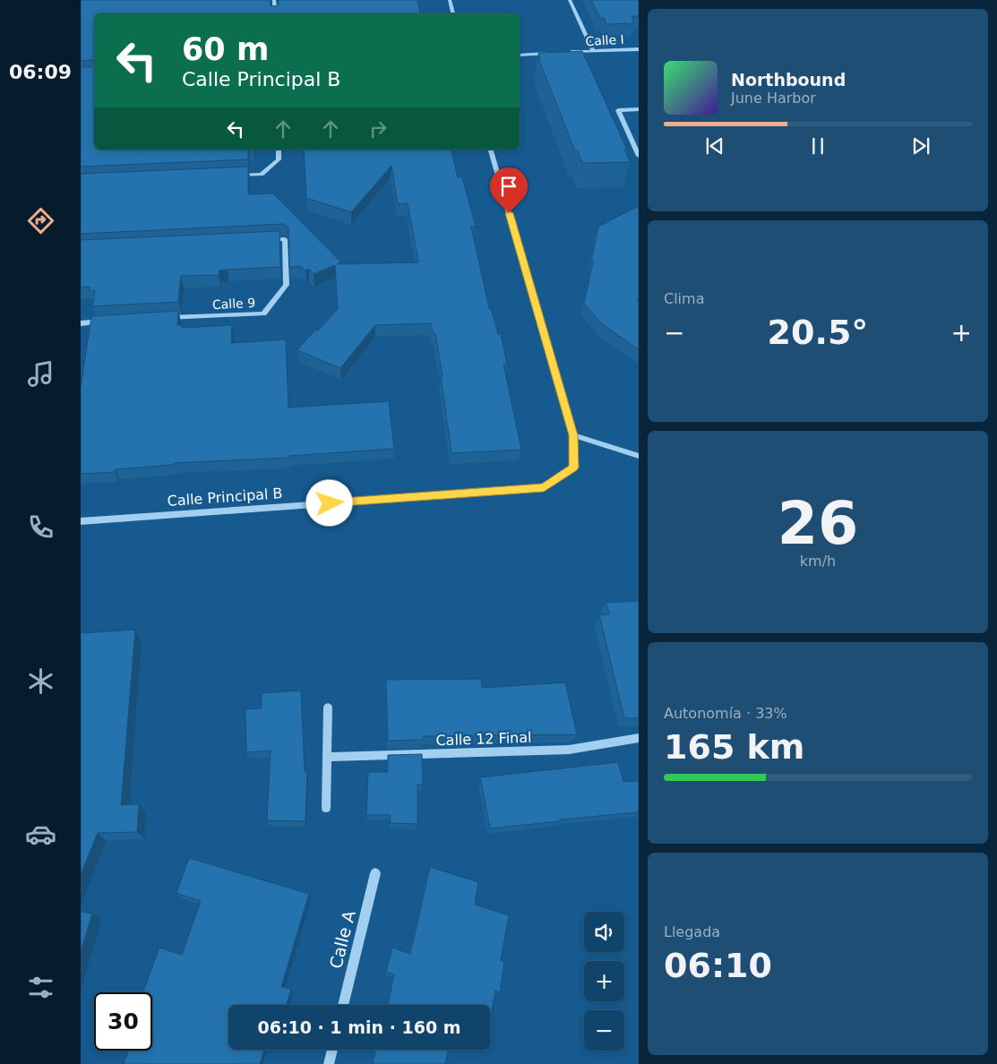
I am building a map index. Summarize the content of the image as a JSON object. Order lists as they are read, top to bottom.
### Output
{
  "streets": {
    "street": [
      "Calle I",
      "Calle 9",
      "Calle Principal B",
      "Calle 12 Final",
      "Calle A"
    ]
  },
  "page": {
    "tabs": "06:09",
    "turn": ["60 m", "Calle Principal B"],
    "song": ["Northbound", "June Harbor"],
    "tile": [
      "Clima",
      ["26", "km/h"],
      ["Autonomía · 33%", "165 km"],
      ["Llegada", "06:10"]
    ],
    "heat": ["−", "20.5°", "+"],
    "map_buttons": ["+", "−"],
    "limit": "30",
    "trip": "06:10 · 1 min · 160 m"
  }
}
